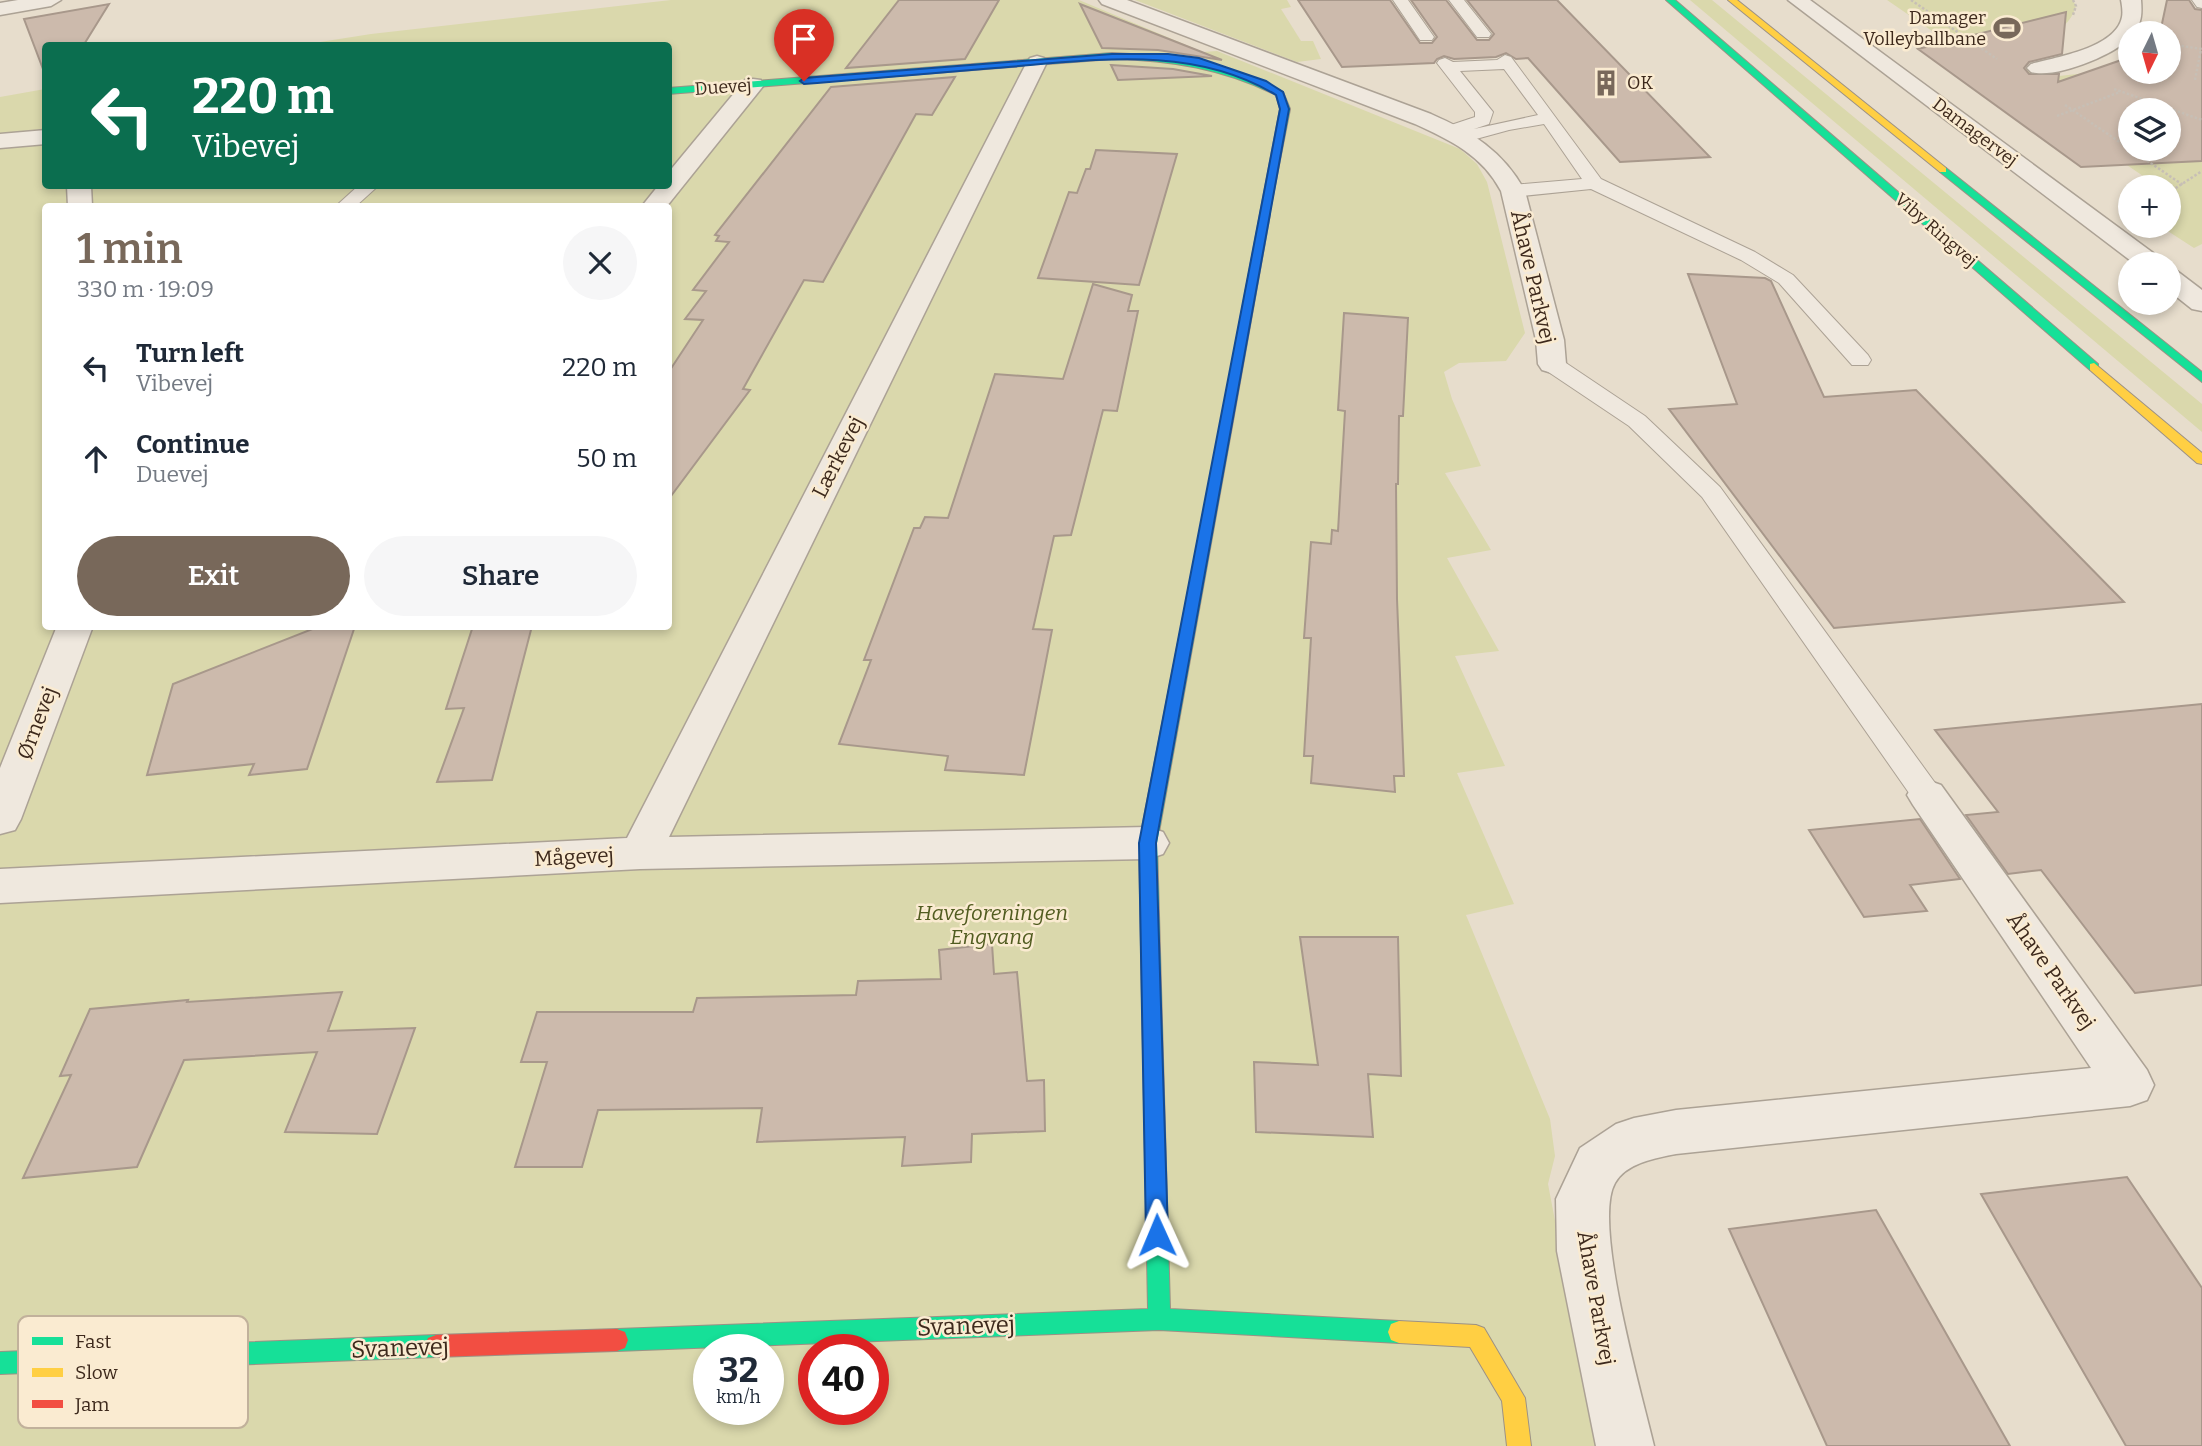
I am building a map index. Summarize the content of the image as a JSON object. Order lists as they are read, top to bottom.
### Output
{
  "streets": {
    "street": [
      "Duevej",
      "Damagervej",
      "Viby Ringvej",
      "Åhave Parkvej",
      "Lærkevej",
      "Ørnevej",
      "Mågevej",
      "Svanevej"
    ]
  },
  "crossings": [
    ["Duevej", "Lærkevej"],
    ["Duevej", "Mågevej"],
    ["Duevej", "Svanevej"],
    ["Lærkevej", "Mågevej"]
  ],
  "parks": ["Haveforeningen Engvang"],
  "places": {
    "sports": ["Damager Volleyballbane"],
    "building": ["OK"]
  },
  "legend": ["Fast", "Slow", "Jam"],
  "north": "bottom",
  "page": {
    "map_buttons": ["+", "−"],
    "turn": ["220 m", "Vibevej"],
    "heading": ["1 min", "330 m · 19:09"],
    "list": [
      {
        "name": "Turn left",
        "note": "Vibevej",
        "value": "220 m"
      },
      {
        "name": "Continue",
        "note": "Duevej",
        "value": "50 m"
      }
    ],
    "buttons": ["Exit", "Share"],
    "speed": "32 km/h",
    "limit": "40"
  }
}
